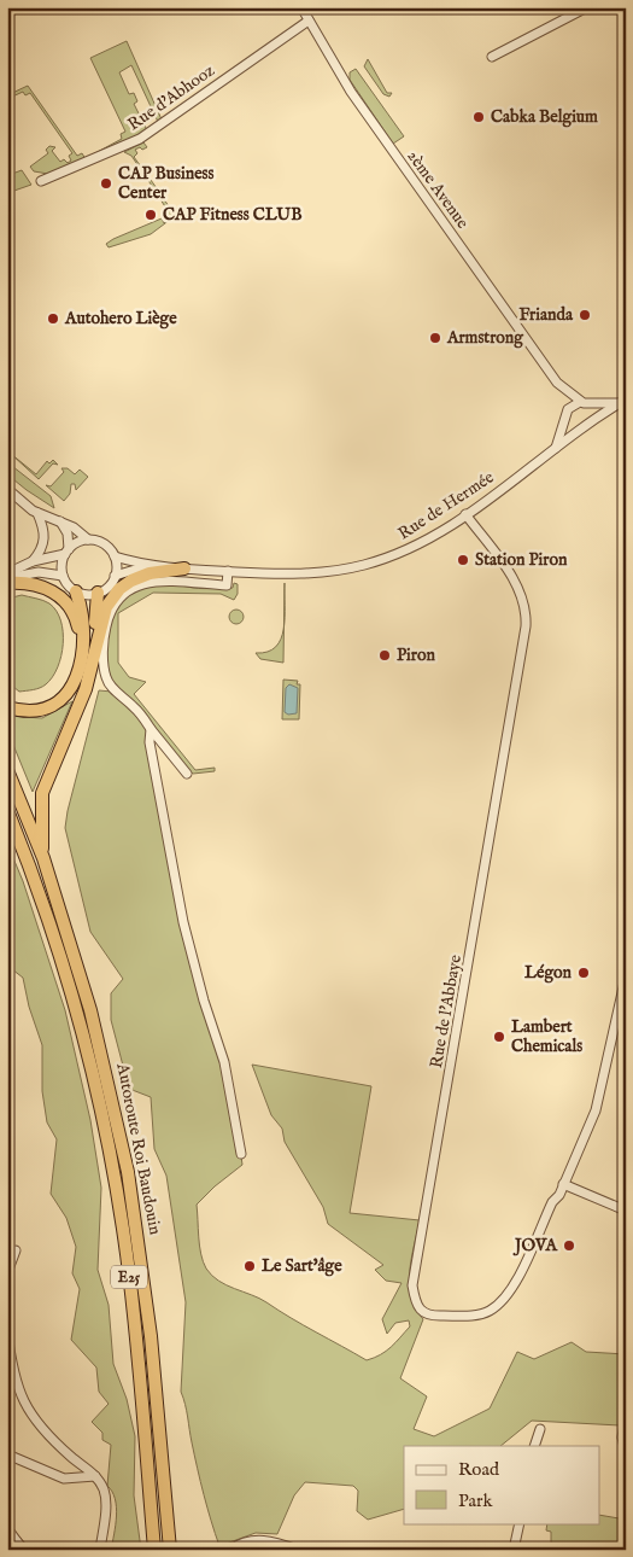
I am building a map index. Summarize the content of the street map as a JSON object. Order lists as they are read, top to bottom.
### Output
{
  "streets": {
    "highway": ["Autoroute Roi Baudouin", "E25"],
    "street": [
      "Rue d'Abhooz",
      "2ème Avenue",
      "Rue de Hermée",
      "Rue de l'Abbaye"
    ]
  },
  "crossings": [
    ["Rue d'Abhooz", "2ème Avenue"],
    ["2ème Avenue", "Rue de Hermée"],
    ["Rue de Hermée", "Rue de l'Abbaye"]
  ],
  "places": [
    "Cabka Belgium",
    "CAP Business Center",
    "CAP Fitness CLUB",
    "Frianda",
    "Autohero Liège",
    "Armstrong",
    "Station Piron",
    "Piron",
    "Légon",
    "Lambert Chemicals",
    "JOVA",
    "Le Sart'âge"
  ],
  "legend": ["Road", "Park"]
}
